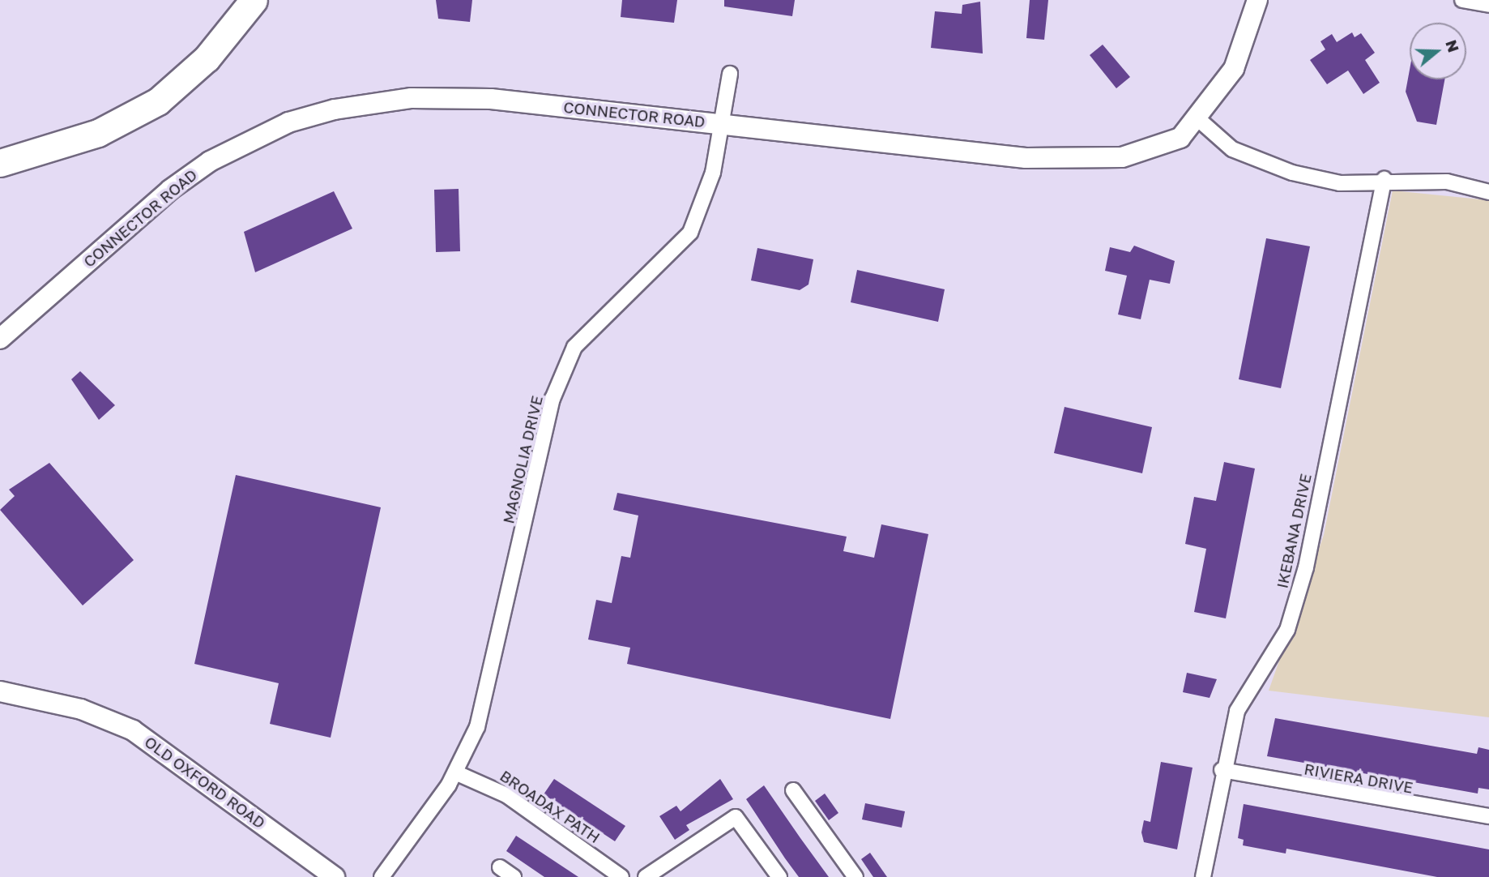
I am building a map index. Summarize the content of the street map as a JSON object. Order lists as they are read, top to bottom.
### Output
{
  "streets": {
    "main road": ["CONNECTOR ROAD", "OLD OXFORD ROAD"],
    "street": [
      "MAGNOLIA DRIVE",
      "IKEBANA DRIVE",
      "RIVIERA DRIVE",
      "BROADAX PATH"
    ]
  },
  "crossings": [
    ["CONNECTOR ROAD", "MAGNOLIA DRIVE"],
    ["MAGNOLIA DRIVE", "BROADAX PATH"],
    ["IKEBANA DRIVE", "RIVIERA DRIVE"]
  ],
  "north": "right"
}
